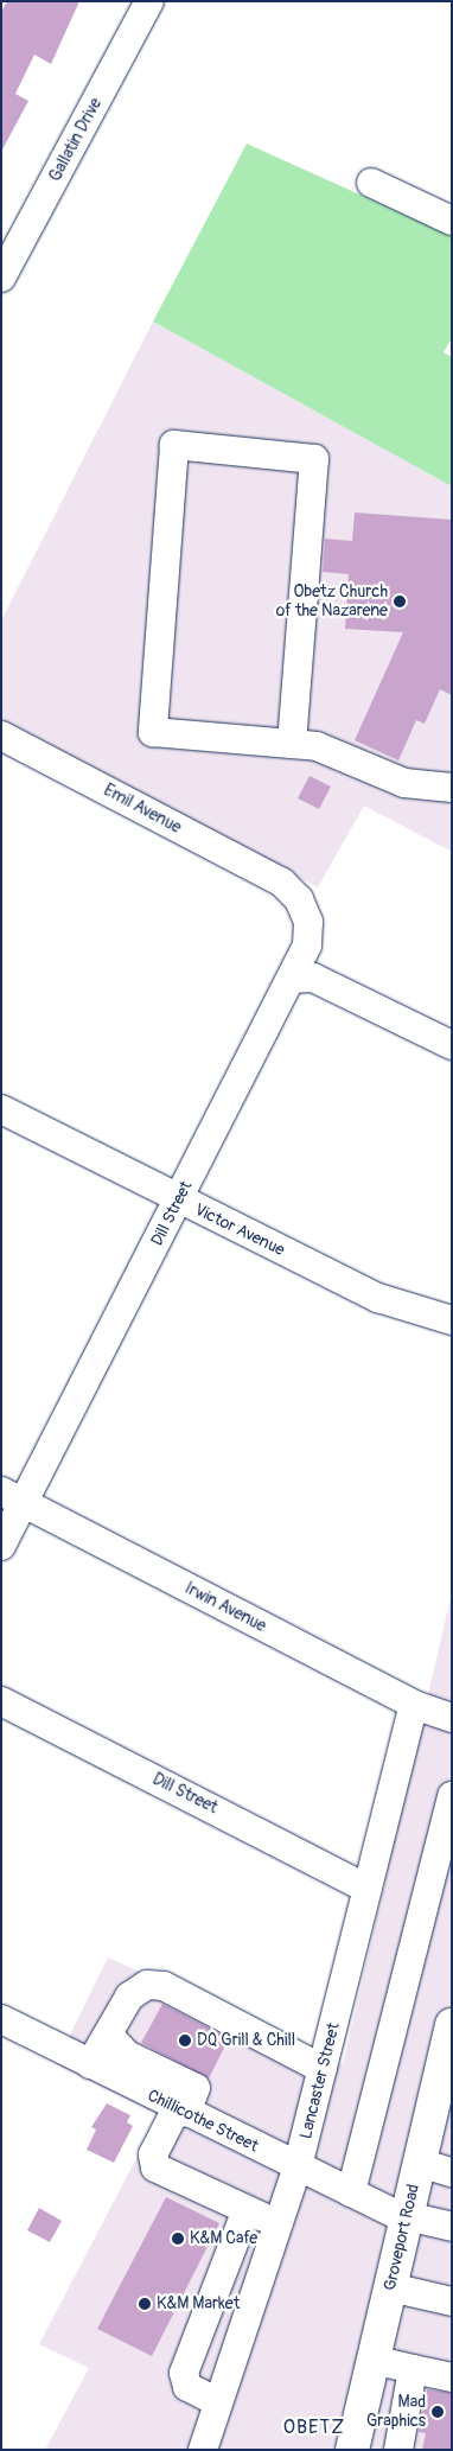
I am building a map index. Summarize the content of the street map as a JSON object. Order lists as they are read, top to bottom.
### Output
{
  "streets": {
    "main road": ["Groveport Road"],
    "street": [
      "Gallatin Drive",
      "Emil Avenue",
      "Dill Street",
      "Victor Avenue",
      "Irwin Avenue",
      "Lancaster Street",
      "Chillicothe Street"
    ]
  },
  "crossings": [
    ["Emil Avenue", "Dill Street"],
    ["Dill Street", "Victor Avenue"],
    ["Dill Street", "Irwin Avenue"],
    ["Dill Street", "Lancaster Street"],
    ["Irwin Avenue", "Lancaster Street"],
    ["Lancaster Street", "Chillicothe Street"],
    ["Chillicothe Street", "Groveport Road"]
  ],
  "districts": ["OBETZ"],
  "places": [
    "Obetz Church of the Nazarene",
    "DQ Grill & Chill",
    "K&M Cafe",
    "K&M Market",
    "Mad Graphics"
  ]
}
